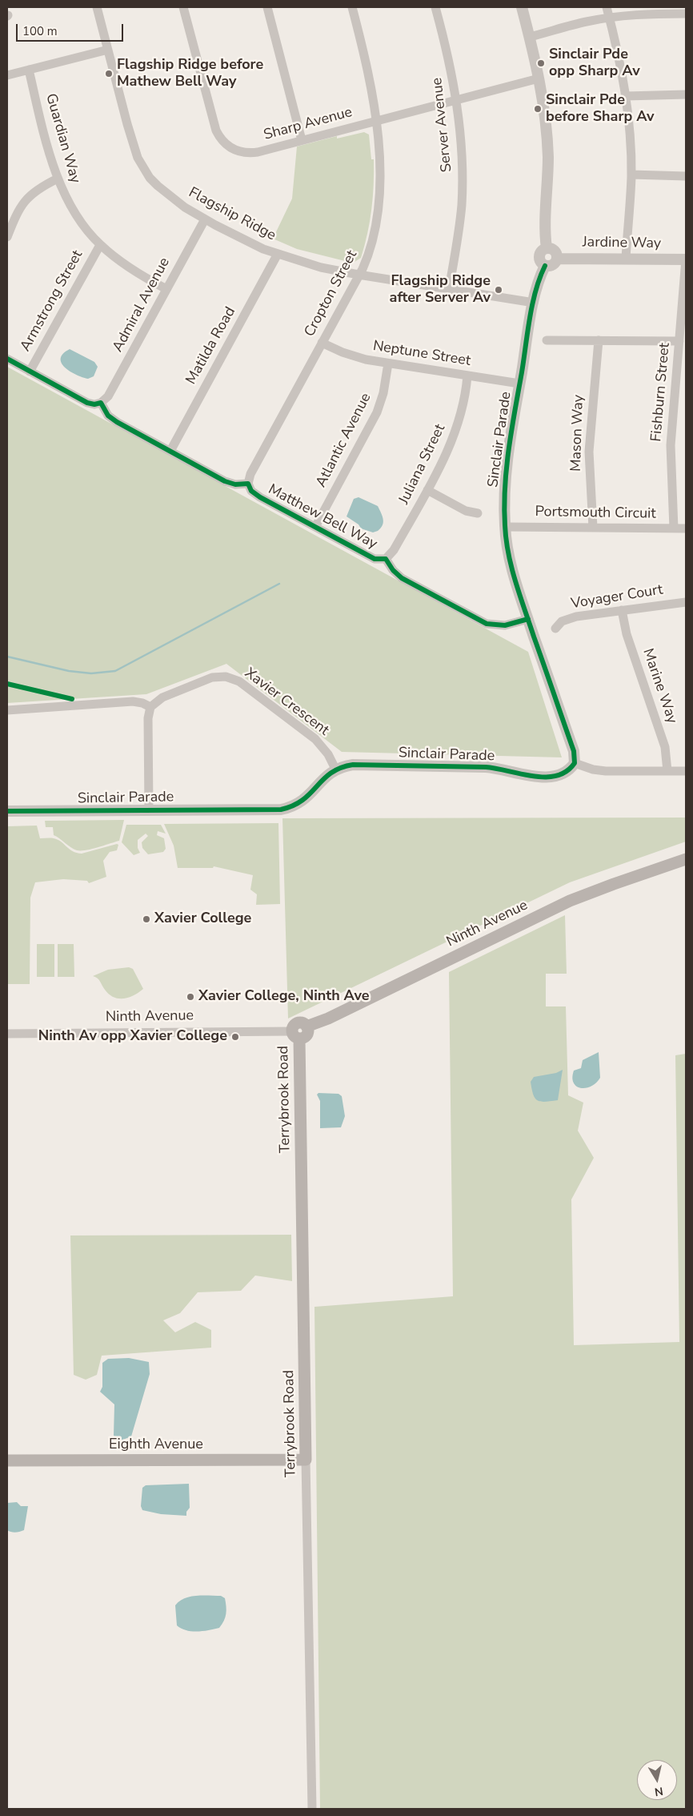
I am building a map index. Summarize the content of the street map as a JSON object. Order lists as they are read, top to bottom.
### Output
{
  "streets": {
    "main road": ["Ninth Avenue", "Terrybrook Road", "Eighth Avenue"],
    "street": [
      "Sharp Avenue",
      "Server Avenue",
      "Guardian Way",
      "Flagship Ridge",
      "Jardine Way",
      "Cropton Street",
      "Armstrong Street",
      "Admiral Avenue",
      "Matilda Road",
      "Neptune Street",
      "Fishburn Street",
      "Mason Way",
      "Sinclair Parade",
      "Atlantic Avenue",
      "Juliana Street",
      "Portsmouth Circuit",
      "Matthew Bell Way",
      "Voyager Court",
      "Marine Way",
      "Xavier Crescent"
    ]
  },
  "crossings": [
    ["Sharp Avenue", "Server Avenue"],
    ["Sharp Avenue", "Cropton Street"],
    ["Server Avenue", "Flagship Ridge"],
    ["Guardian Way", "Armstrong Street"],
    ["Guardian Way", "Admiral Avenue"],
    ["Flagship Ridge", "Cropton Street"],
    ["Flagship Ridge", "Admiral Avenue"],
    ["Flagship Ridge", "Matilda Road"],
    ["Flagship Ridge", "Sinclair Parade"],
    ["Jardine Way", "Fishburn Street"],
    ["Jardine Way", "Sinclair Parade"],
    ["Cropton Street", "Neptune Street"],
    ["Cropton Street", "Matthew Bell Way"],
    ["Admiral Avenue", "Matthew Bell Way"],
    ["Matilda Road", "Matthew Bell Way"],
    ["Neptune Street", "Sinclair Parade"],
    ["Neptune Street", "Atlantic Avenue"],
    ["Neptune Street", "Juliana Street"],
    ["Fishburn Street", "Portsmouth Circuit"],
    ["Mason Way", "Portsmouth Circuit"],
    ["Sinclair Parade", "Portsmouth Circuit"],
    ["Sinclair Parade", "Matthew Bell Way"],
    ["Sinclair Parade", "Xavier Crescent"],
    ["Atlantic Avenue", "Matthew Bell Way"],
    ["Juliana Street", "Matthew Bell Way"],
    ["Voyager Court", "Marine Way"],
    ["Ninth Avenue", "Terrybrook Road"],
    ["Terrybrook Road", "Eighth Avenue"]
  ],
  "places": [
    "Sinclair Pde opp Sharp Av",
    "Flagship Ridge before Mathew Bell Way",
    "Sinclair Pde before Sharp Av",
    "Flagship Ridge after Server Av",
    "Xavier College",
    "Xavier College, Ninth Ave",
    "Ninth Av opp Xavier College"
  ],
  "scale_bar": "100 m",
  "north": "bottom"
}
